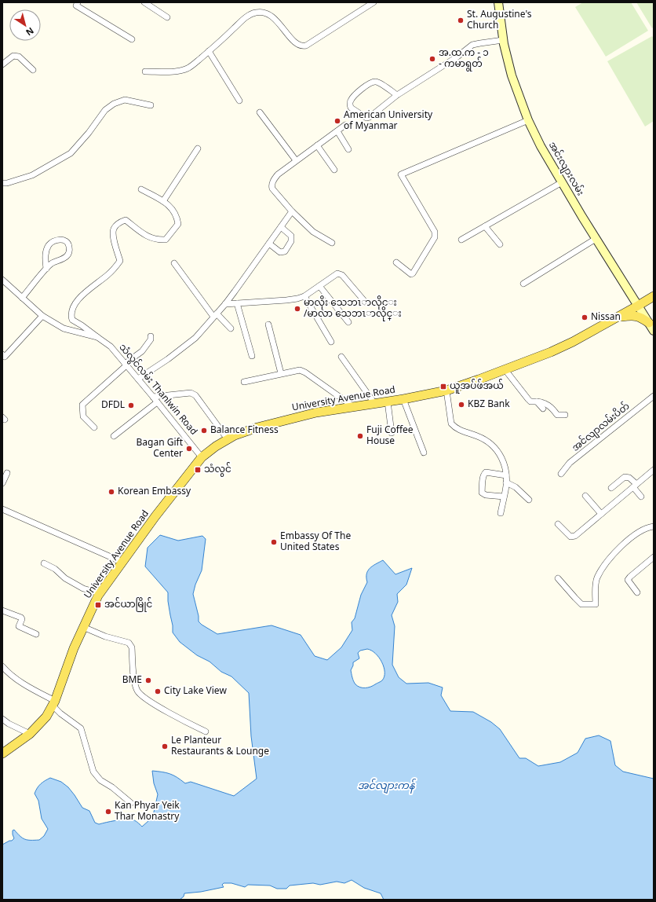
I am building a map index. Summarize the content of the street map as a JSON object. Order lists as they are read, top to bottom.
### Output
{
  "streets": {
    "main road": ["အင်းလျားလမ်း", "University Avenue Road"],
    "street": ["သံလွင်လမ်း Thanlwin Road", "အင်လျာလမ်းပိတ်"]
  },
  "crossings": [
    ["အင်းလျားလမ်း", "University Avenue Road"],
    ["သံလွင်လမ်း Thanlwin Road", "University Avenue Road"]
  ],
  "water": ["အင်လျားကန်"],
  "places": {
    "other": [
      "St. Augustine's Church",
      "အ.ထ.က - ၁ - ကမာရွတ်",
      "American University of Myanmar",
      "မာလိုး သေဘၤာလိုင္း /မာလာ သေဘၤာလိုင္း",
      "Nissan",
      "KBZ Bank",
      "DFDL",
      "Balance Fitness",
      "Fuji Coffee House",
      "Bagan Gift Center",
      "Korean Embassy",
      "Embassy Of The United States",
      "BME",
      "City Lake View",
      "Le Planteur Restaurants & Lounge",
      "Kan Phyar Yeik Thar Monastry"
    ],
    "transit": ["ယူအပ်ဖ်အယ်", "သံလွင်", "အင်ယာမြိုင်"]
  },
  "north": "bottom right"
}
